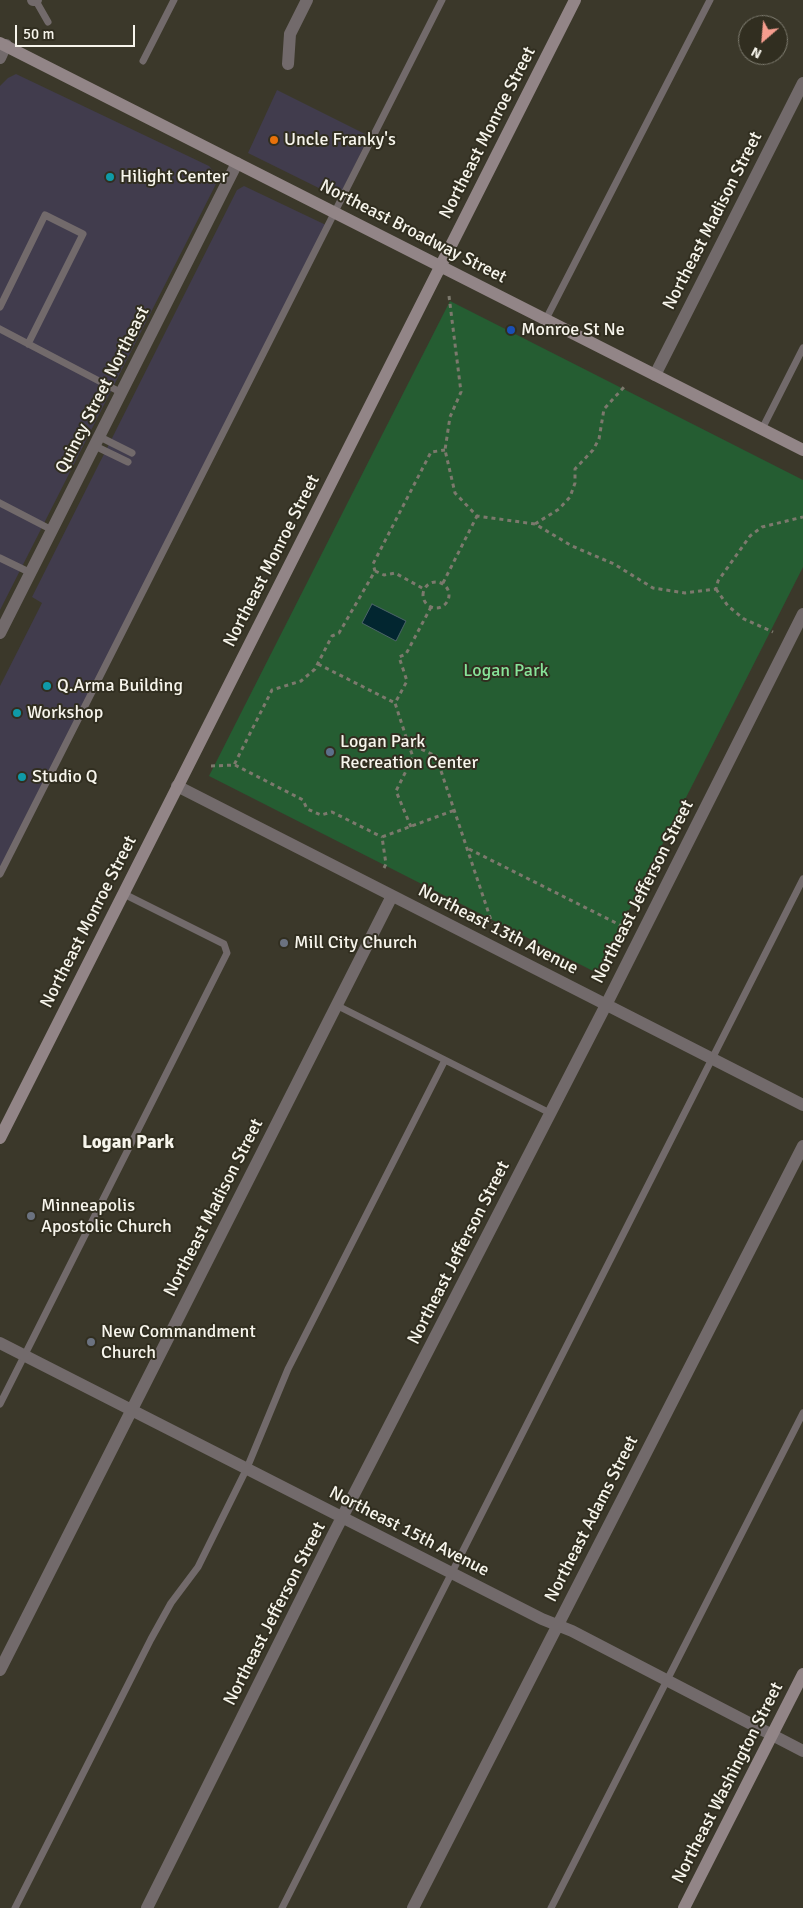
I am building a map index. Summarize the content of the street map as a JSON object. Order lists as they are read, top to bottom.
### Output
{
  "streets": {
    "street": [
      "Northeast Monroe Street",
      "Northeast Madison Street",
      "Northeast Broadway Street",
      "Quincy Street Northeast",
      "Northeast Jefferson Street",
      "Northeast 13th Avenue",
      "Northeast Adams Street",
      "Northeast 15th Avenue",
      "Northeast Washington Street"
    ]
  },
  "crossings": [
    ["Northeast Monroe Street", "Northeast Broadway Street"],
    ["Northeast Monroe Street", "Northeast 13th Avenue"],
    ["Northeast Madison Street", "Northeast Broadway Street"],
    ["Northeast Madison Street", "Northeast 13th Avenue"],
    ["Northeast Madison Street", "Northeast 15th Avenue"],
    ["Northeast Broadway Street", "Quincy Street Northeast"],
    ["Northeast Jefferson Street", "Northeast 13th Avenue"],
    ["Northeast Jefferson Street", "Northeast 15th Avenue"],
    ["Northeast Adams Street", "Northeast 15th Avenue"],
    ["Northeast 15th Avenue", "Northeast Washington Street"]
  ],
  "districts": ["Logan Park"],
  "parks": ["Logan Park"],
  "places": [
    "Uncle Franky's",
    "Hilight Center",
    "Monroe St Ne",
    "Q.Arma Building",
    "Workshop",
    "Logan Park Recreation Center",
    "Studio Q",
    "Mill City Church",
    "Minneapolis Apostolic Church",
    "New Commandment Church"
  ],
  "scale_bar": "50 m",
  "north": "bottom left"
}
